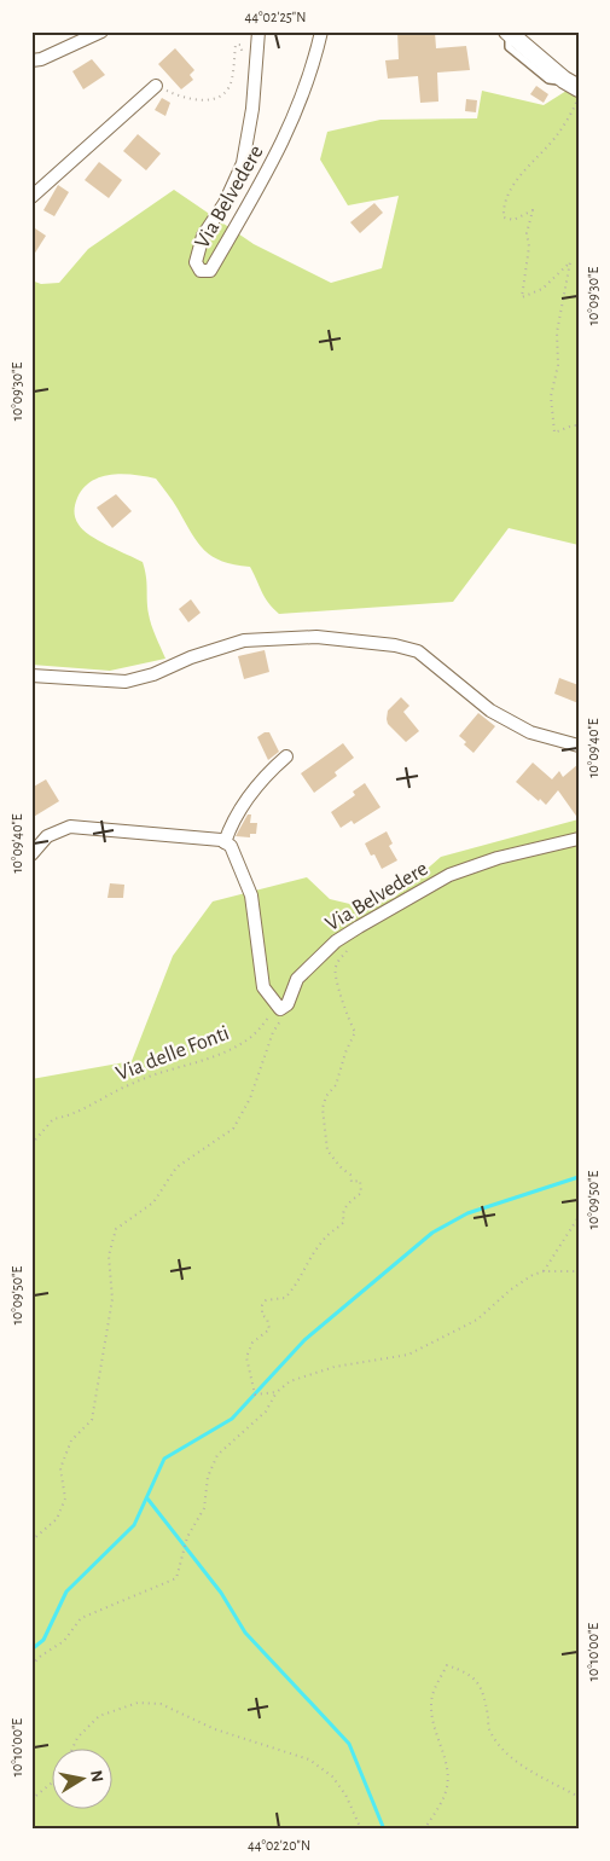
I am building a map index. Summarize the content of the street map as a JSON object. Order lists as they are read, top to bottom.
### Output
{
  "streets": {
    "street": ["Via Belvedere"],
    "path": ["Via delle Fonti"]
  },
  "north": "right",
  "coordinates": [
    "44°02'25\"N",
    "10°09'30\"E",
    "10°09'40\"E",
    "10°09'50\"E",
    "10°10'00\"E",
    "44°02'20\"N"
  ]
}
